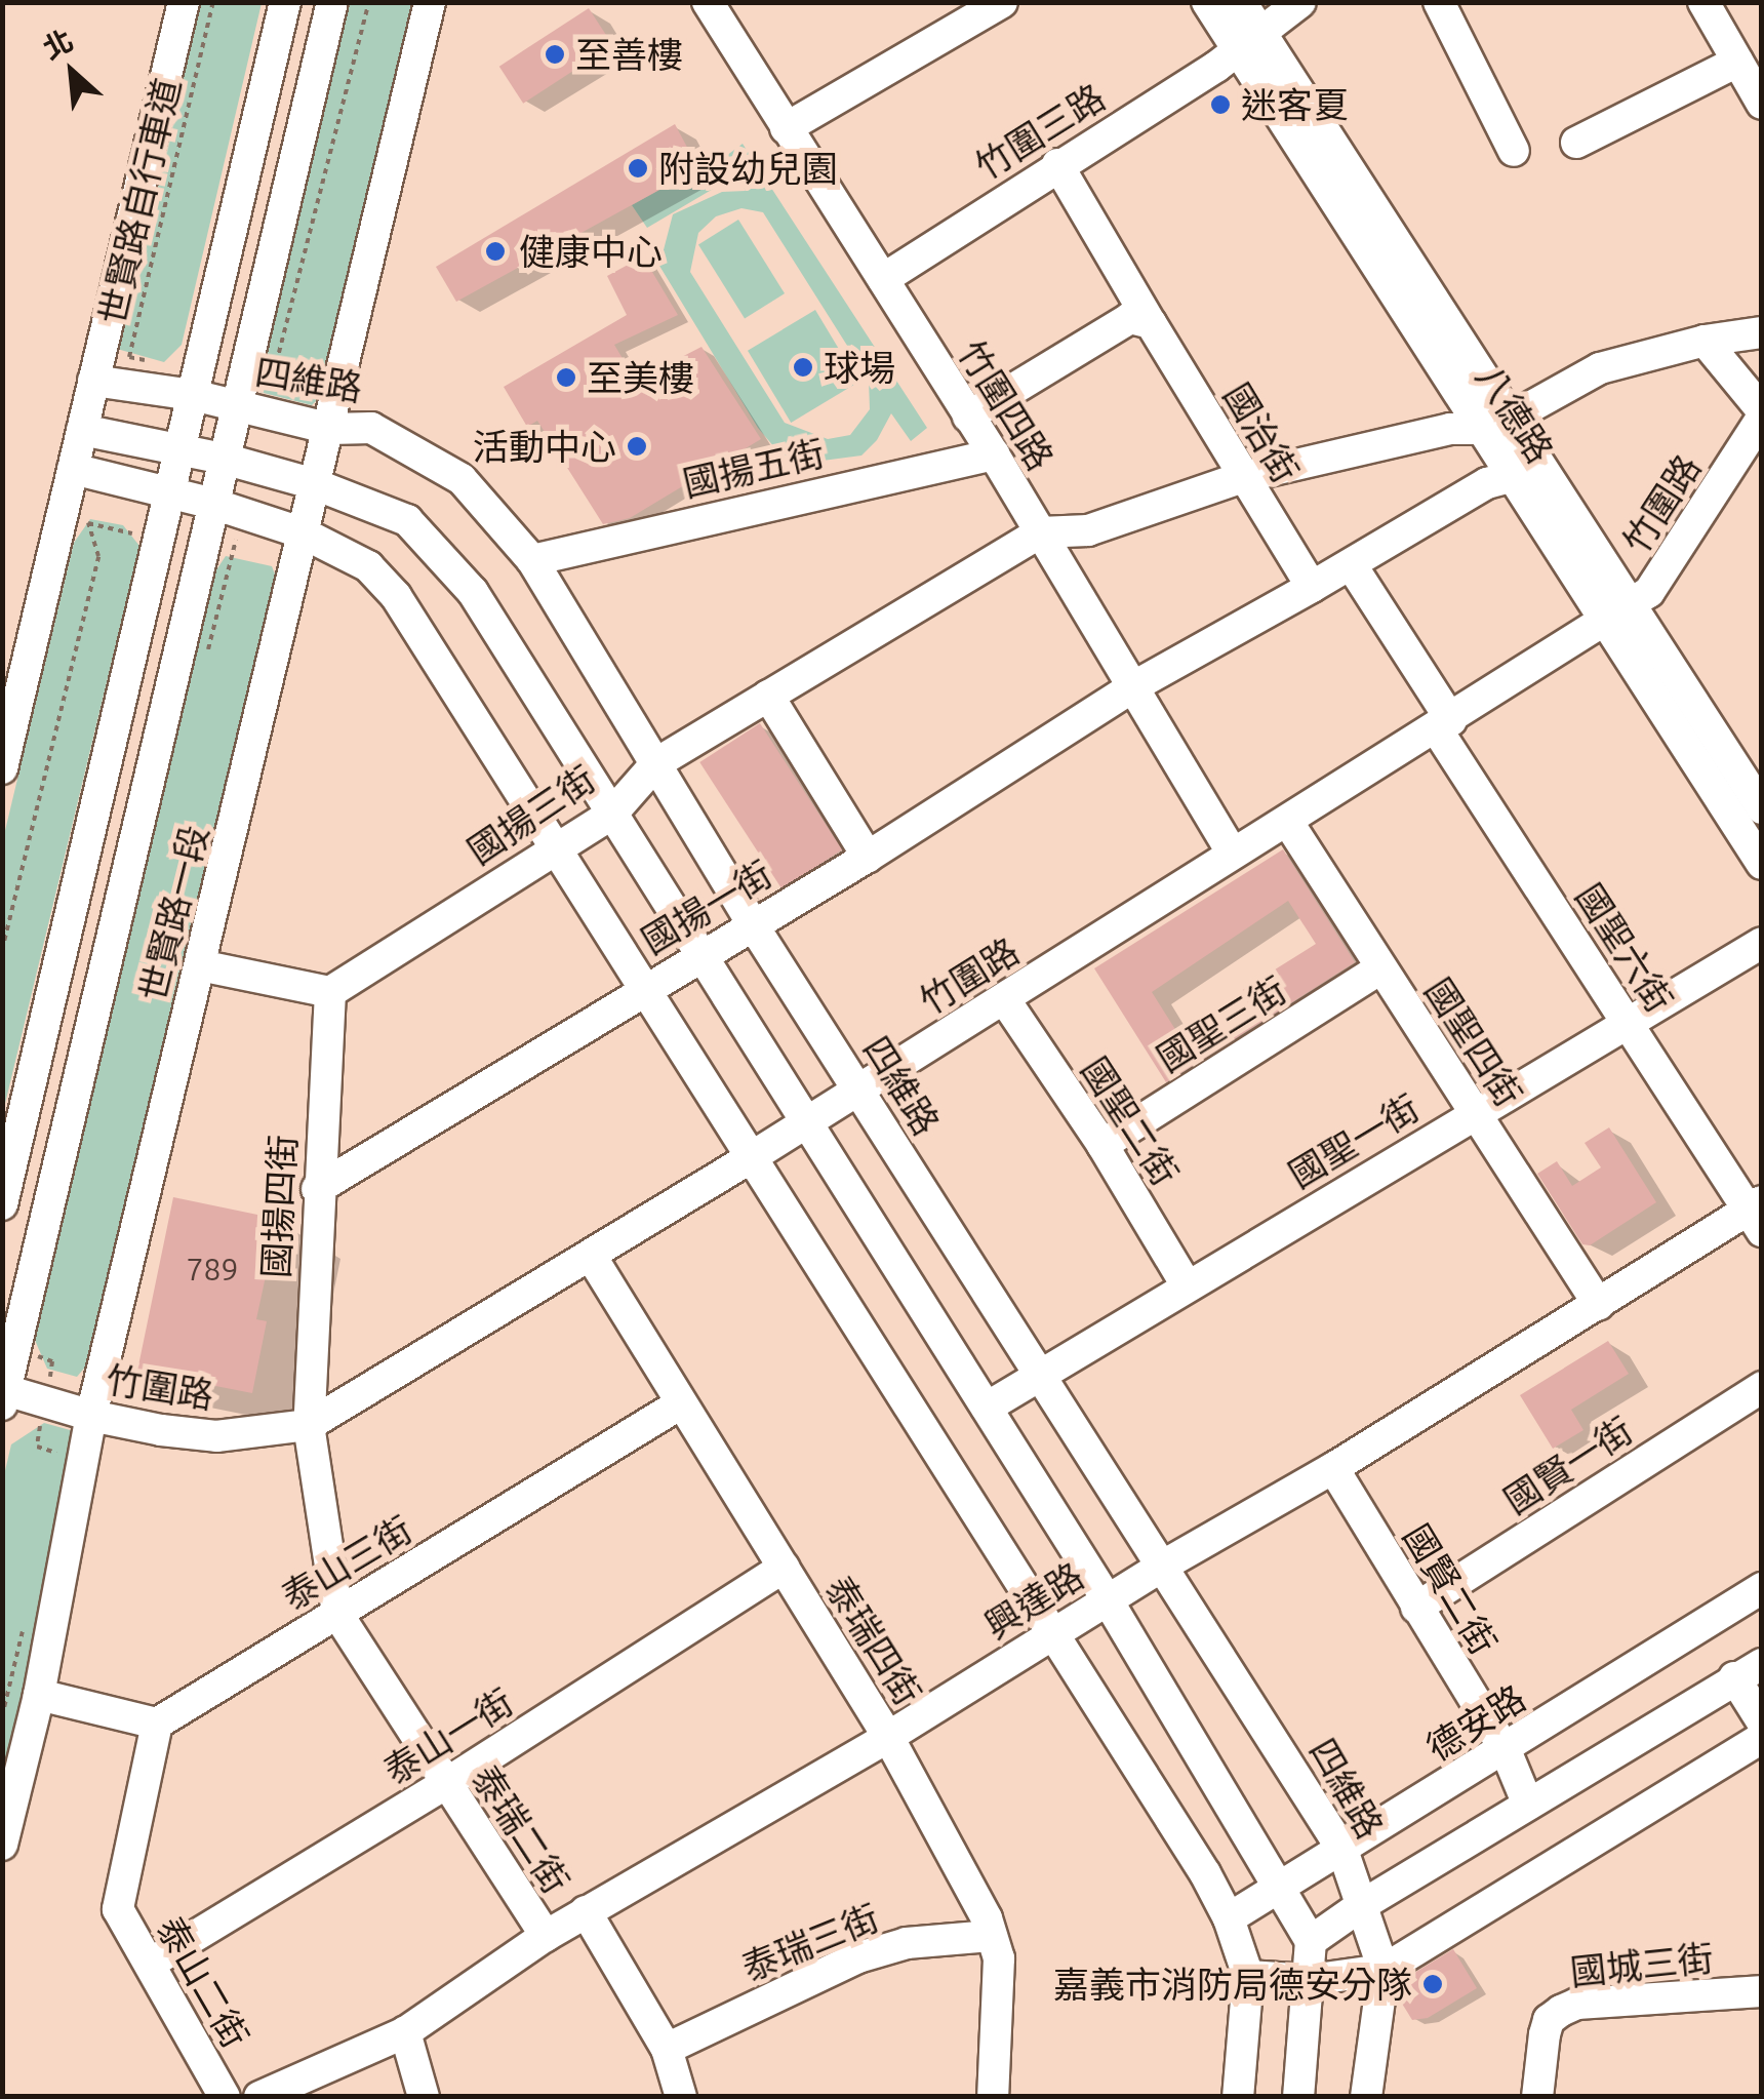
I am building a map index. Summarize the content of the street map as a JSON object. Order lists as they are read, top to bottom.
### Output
{
  "streets": {
    "street": [
      "竹圍三路",
      "四維路",
      "竹圍四路",
      "八德路",
      "國治街",
      "國揚五街",
      "竹圍路",
      "國揚三街",
      "國揚一街",
      "世賢路一段",
      "國聖六街",
      "國聖三街",
      "國聖四街",
      "國聖二街",
      "國聖一街",
      "國揚四街",
      "國賢一街",
      "泰山三街",
      "國賢二街",
      "興達路",
      "泰瑞四街",
      "德安路",
      "泰山一街",
      "泰瑞二街",
      "泰瑞三街",
      "國城三街",
      "泰山二街"
    ],
    "path": ["世賢路自行車道"]
  },
  "crossings": [
    ["竹圍三路", "竹圍四路"],
    ["竹圍三路", "八德路"],
    ["竹圍三路", "國治街"],
    ["四維路", "國揚五街"],
    ["四維路", "竹圍路"],
    ["四維路", "國揚三街"],
    ["四維路", "國揚一街"],
    ["四維路", "世賢路一段"],
    ["四維路", "國聖一街"],
    ["四維路", "興達路"],
    ["四維路", "德安路"],
    ["竹圍四路", "國揚五街"],
    ["竹圍四路", "竹圍路"],
    ["竹圍四路", "國揚三街"],
    ["竹圍四路", "國揚一街"],
    ["八德路", "竹圍路"],
    ["竹圍路", "世賢路一段"],
    ["竹圍路", "國聖六街"],
    ["竹圍路", "國聖四街"],
    ["竹圍路", "國聖二街"],
    ["竹圍路", "國揚四街"],
    ["竹圍路", "泰瑞四街"],
    ["竹圍路", "泰瑞二街"],
    ["國揚三街", "國揚四街"],
    ["國揚一街", "國揚四街"],
    ["國聖六街", "國聖一街"],
    ["國聖六街", "興達路"],
    ["國聖三街", "國聖四街"],
    ["國聖三街", "國聖二街"],
    ["國聖四街", "國聖一街"],
    ["國聖四街", "興達路"],
    ["國聖二街", "國聖一街"],
    ["國揚四街", "泰瑞二街"],
    ["國賢一街", "國賢二街"],
    ["泰山三街", "泰瑞四街"],
    ["泰山三街", "泰瑞二街"],
    ["泰山三街", "泰山二街"],
    ["國賢二街", "興達路"],
    ["國賢二街", "德安路"],
    ["興達路", "泰瑞四街"],
    ["興達路", "泰瑞二街"],
    ["泰瑞四街", "泰山一街"],
    ["泰瑞四街", "泰瑞三街"],
    ["泰山一街", "泰瑞二街"],
    ["泰山一街", "泰山二街"],
    ["泰瑞二街", "泰瑞三街"]
  ],
  "places": [
    "至善樓",
    "迷客夏",
    "附設幼兒園",
    "健康中心",
    "球場",
    "至美樓",
    "活動中心",
    "嘉義市消防局德安分隊"
  ],
  "house_numbers": ["789"],
  "north": "top left"
}
